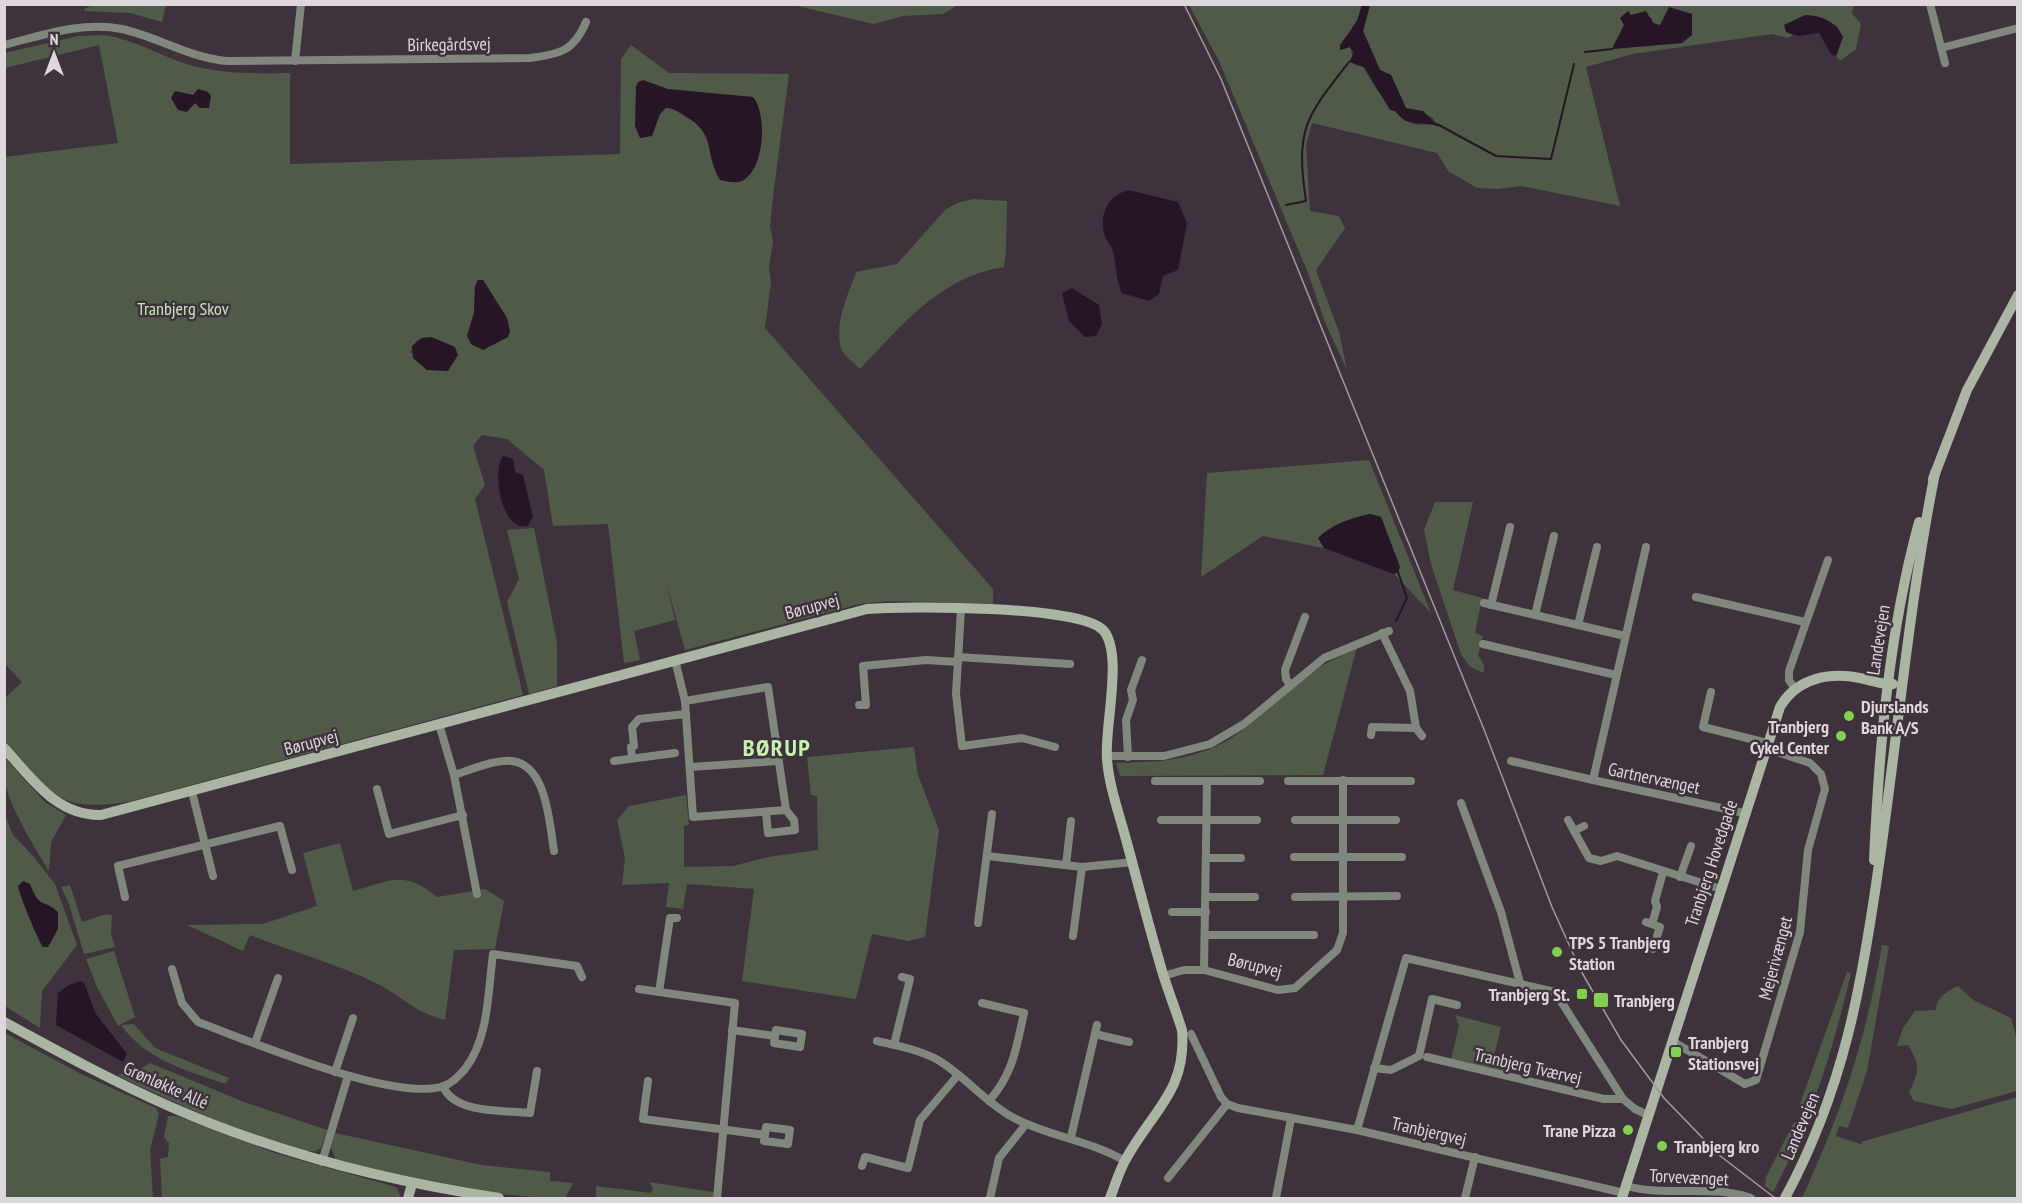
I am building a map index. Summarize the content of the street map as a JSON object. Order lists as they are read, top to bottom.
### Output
{
  "streets": {
    "street": [
      "Birkegårdsvej",
      "Børupvej",
      "Landevejen",
      "Gartnervænget",
      "Tranbjerg Hovedgade",
      "Mejerivænget",
      "Tranbjerg Tværvej",
      "Grønløkke Allé",
      "Tranbjergvej",
      "Torvevænget"
    ]
  },
  "crossings": [
    ["Gartnervænget", "Tranbjerg Hovedgade"],
    ["Tranbjerg Hovedgade", "Mejerivænget"],
    ["Tranbjerg Hovedgade", "Tranbjergvej"],
    ["Tranbjerg Hovedgade", "Torvevænget"],
    ["Tranbjergvej", "Torvevænget"]
  ],
  "districts": ["BØRUP"],
  "parks": ["Tranbjerg Skov"],
  "places": {
    "other": [
      "Djurslands Bank A/S",
      "Tranbjerg Cykel Center",
      "TPS 5 Tranbjerg Station",
      "Trane Pizza",
      "Tranbjerg kro"
    ],
    "transit": ["Tranbjerg St.", "Tranbjerg", "Tranbjerg Stationsvej"]
  },
  "north": "top"
}
